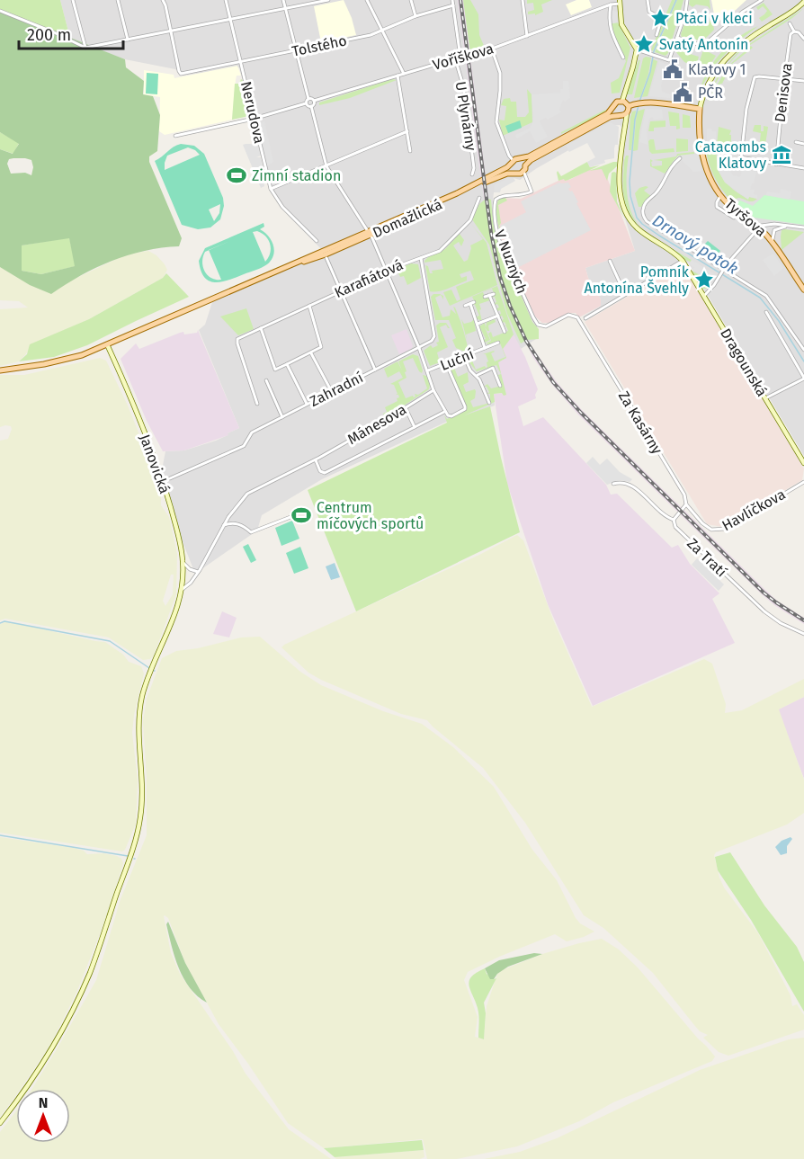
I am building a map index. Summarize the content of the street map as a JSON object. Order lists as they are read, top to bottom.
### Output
{
  "streets": {
    "main road": [
      "Tyršova",
      "Domažlická",
      "Dragounská",
      "Janovická"
    ],
    "street": [
      "Tolstého",
      "Voříškova",
      "Denisova",
      "Nerudova",
      "U Plynárny",
      "V Nuzných",
      "Karafiátová",
      "Luční",
      "Zahradní",
      "Za Kasárny",
      "Mánesova",
      "Havlíčkova",
      "Za Tratí"
    ]
  },
  "crossings": [
    ["Tolstého", "Nerudova"],
    ["Voříškova", "U Plynárny"],
    ["Domažlická", "V Nuzných"],
    ["Domažlická", "Janovická"],
    ["V Nuzných", "Za Kasárny"],
    ["Karafiátová", "Zahradní"],
    ["Za Kasárny", "Havlíčkova"],
    ["Mánesova", "Janovická"]
  ],
  "water": ["Drnový potok"],
  "places": {
    "place": ["Ptáci v kleci", "Svatý Antonín", "Pomník Antonína Švehly"],
    "public building": ["Klatovy 1", "PČR"],
    "museum": ["Catacombs Klatovy"],
    "sports": ["Zimní stadion", "Centrum míčových sportů"]
  },
  "scale_bar": "200 m",
  "north": "top"
}
